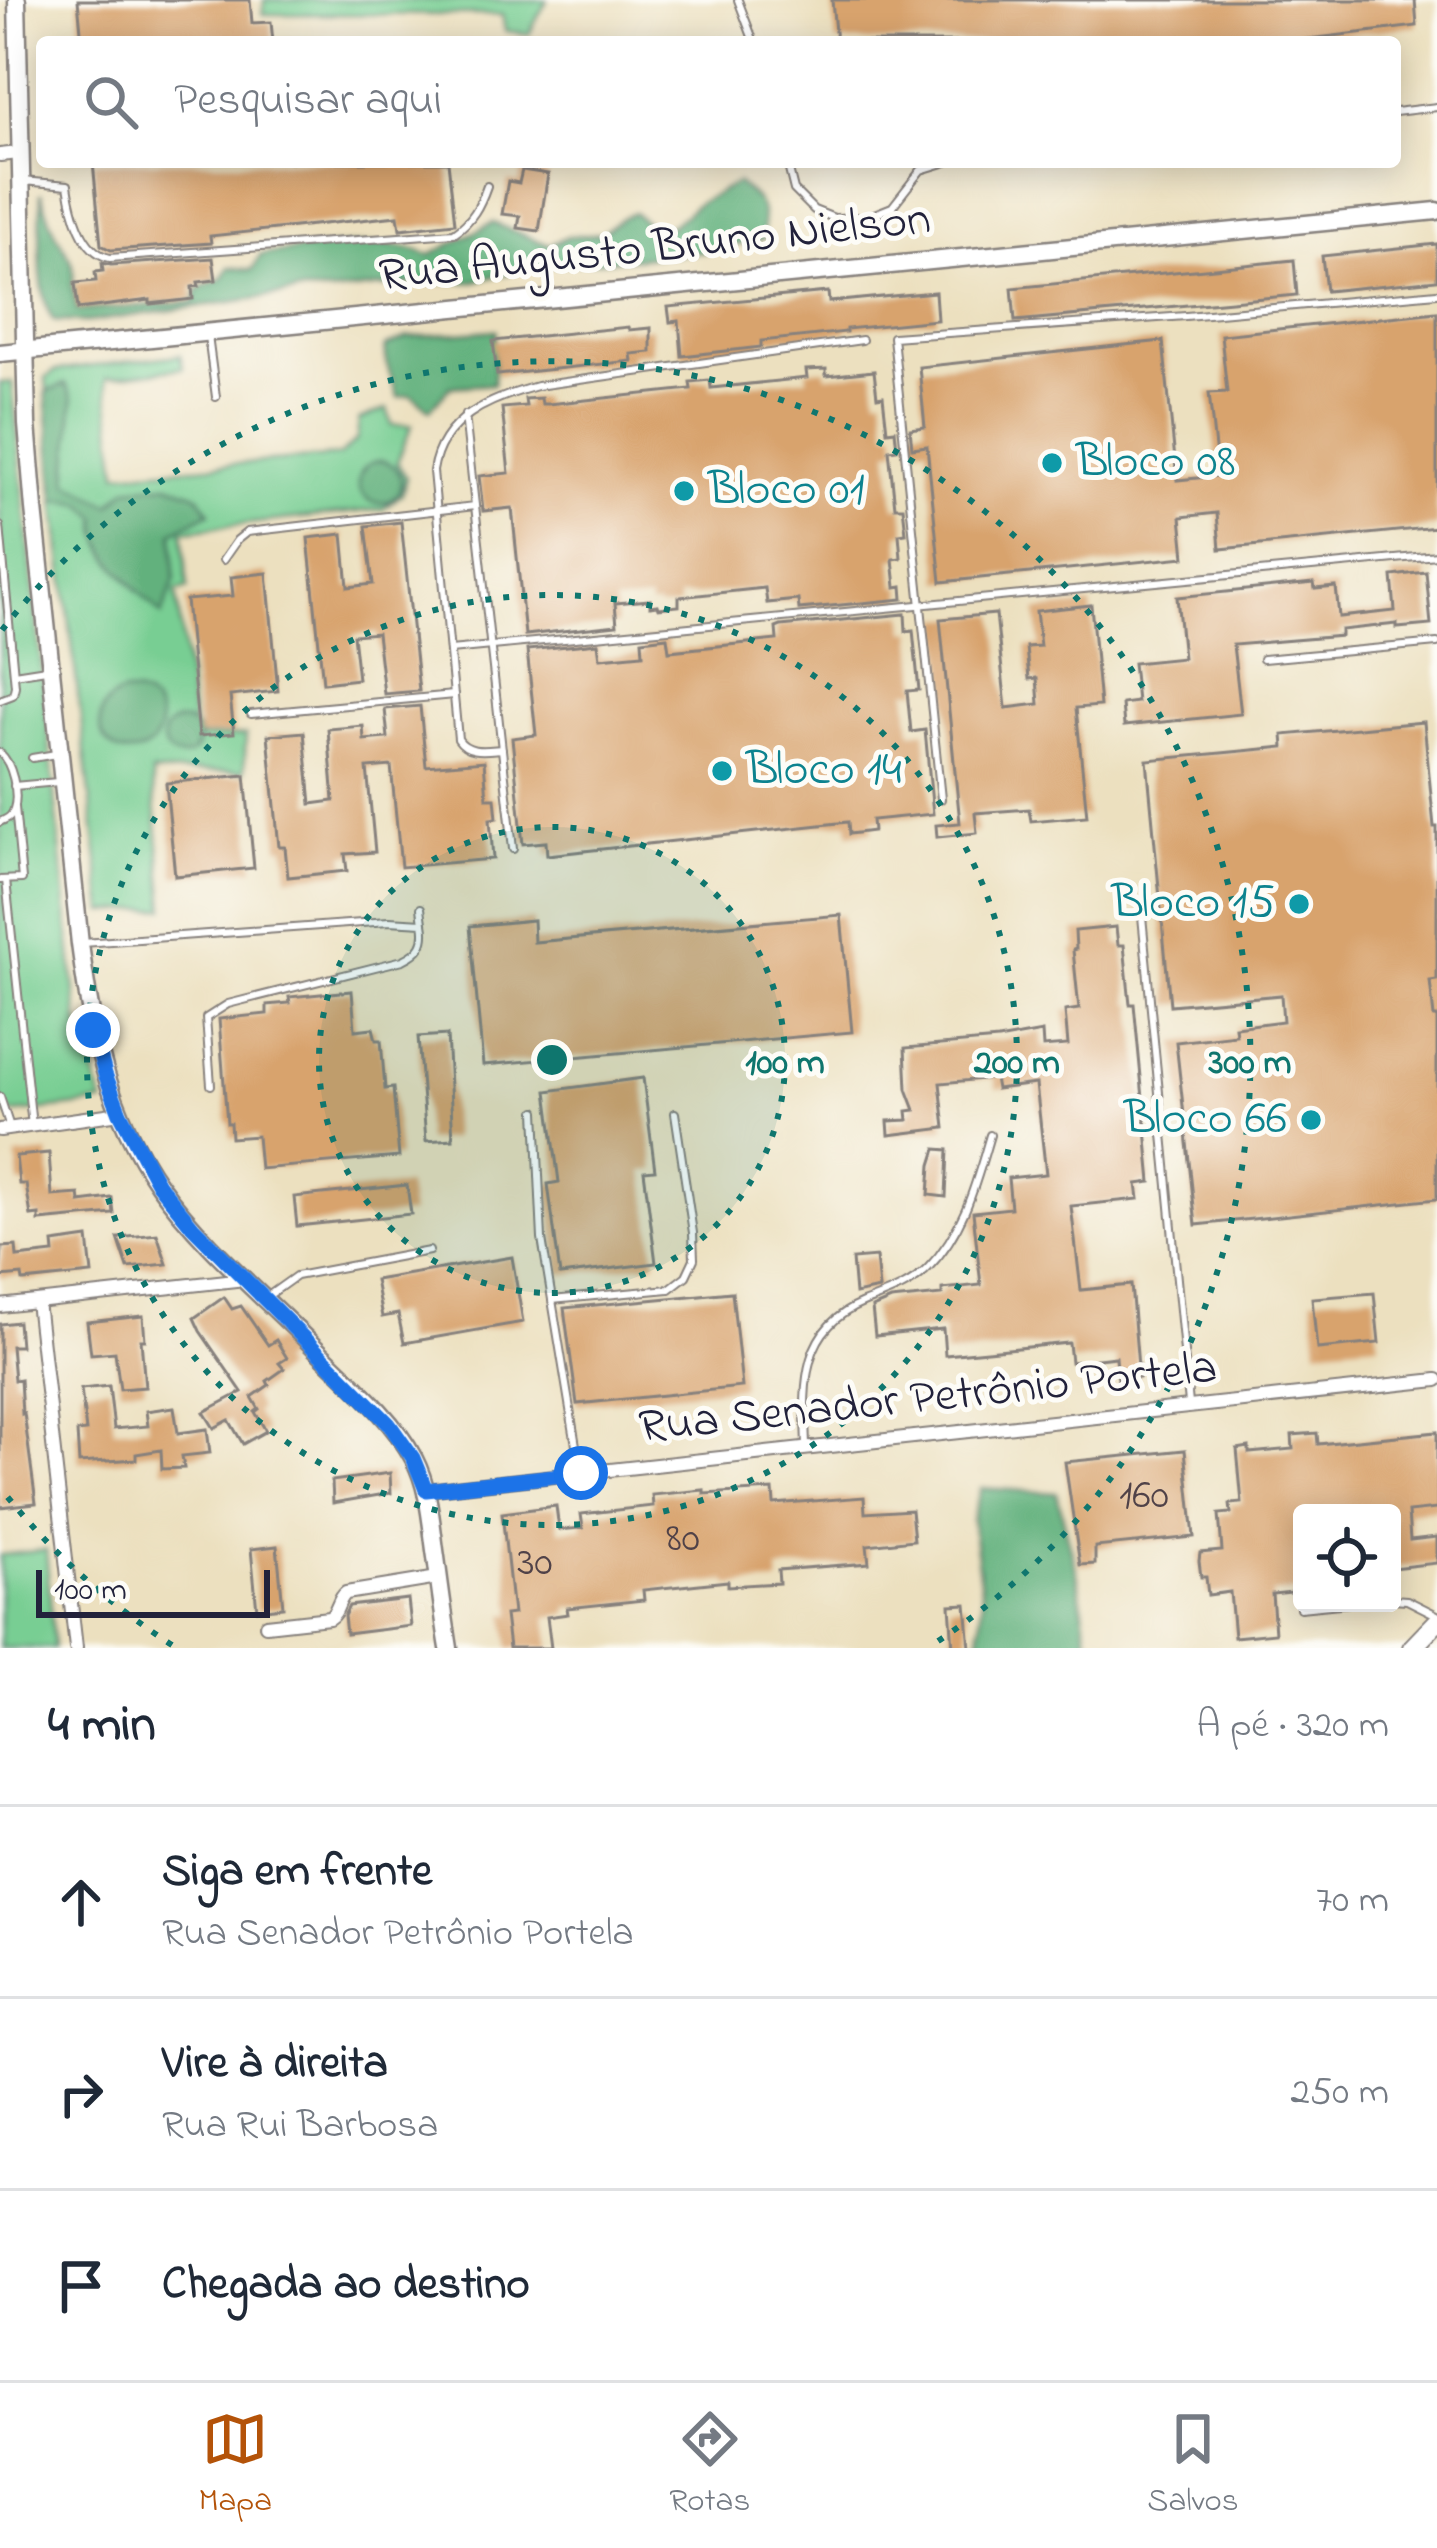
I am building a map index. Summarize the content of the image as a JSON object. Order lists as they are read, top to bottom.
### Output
{
  "streets": {
    "main road": ["Rua Augusto Bruno Nielson"],
    "street": ["Rua Senador Petrônio Portela"]
  },
  "places": [
    "Bloco 08",
    "Bloco 01",
    "Bloco 14",
    "Bloco 15",
    "Bloco 66"
  ],
  "house_numbers": ["160", "80", "30"],
  "scale_bar": "100 m",
  "page": {
    "search": "Pesquisar aqui",
    "scale": "100 m",
    "heading": ["4 min", "A pé · 320 m"],
    "list": [
      ["Siga em frente", "Rua Senador Petrônio Portela", "70 m"],
      ["Vire à direita", "Rua Rui Barbosa", "250 m"],
      "Chegada ao destino"
    ],
    "nav": ["Mapa", "Rotas", "Salvos"]
  },
  "rings": ["100 m", "200 m", "300 m"]
}
